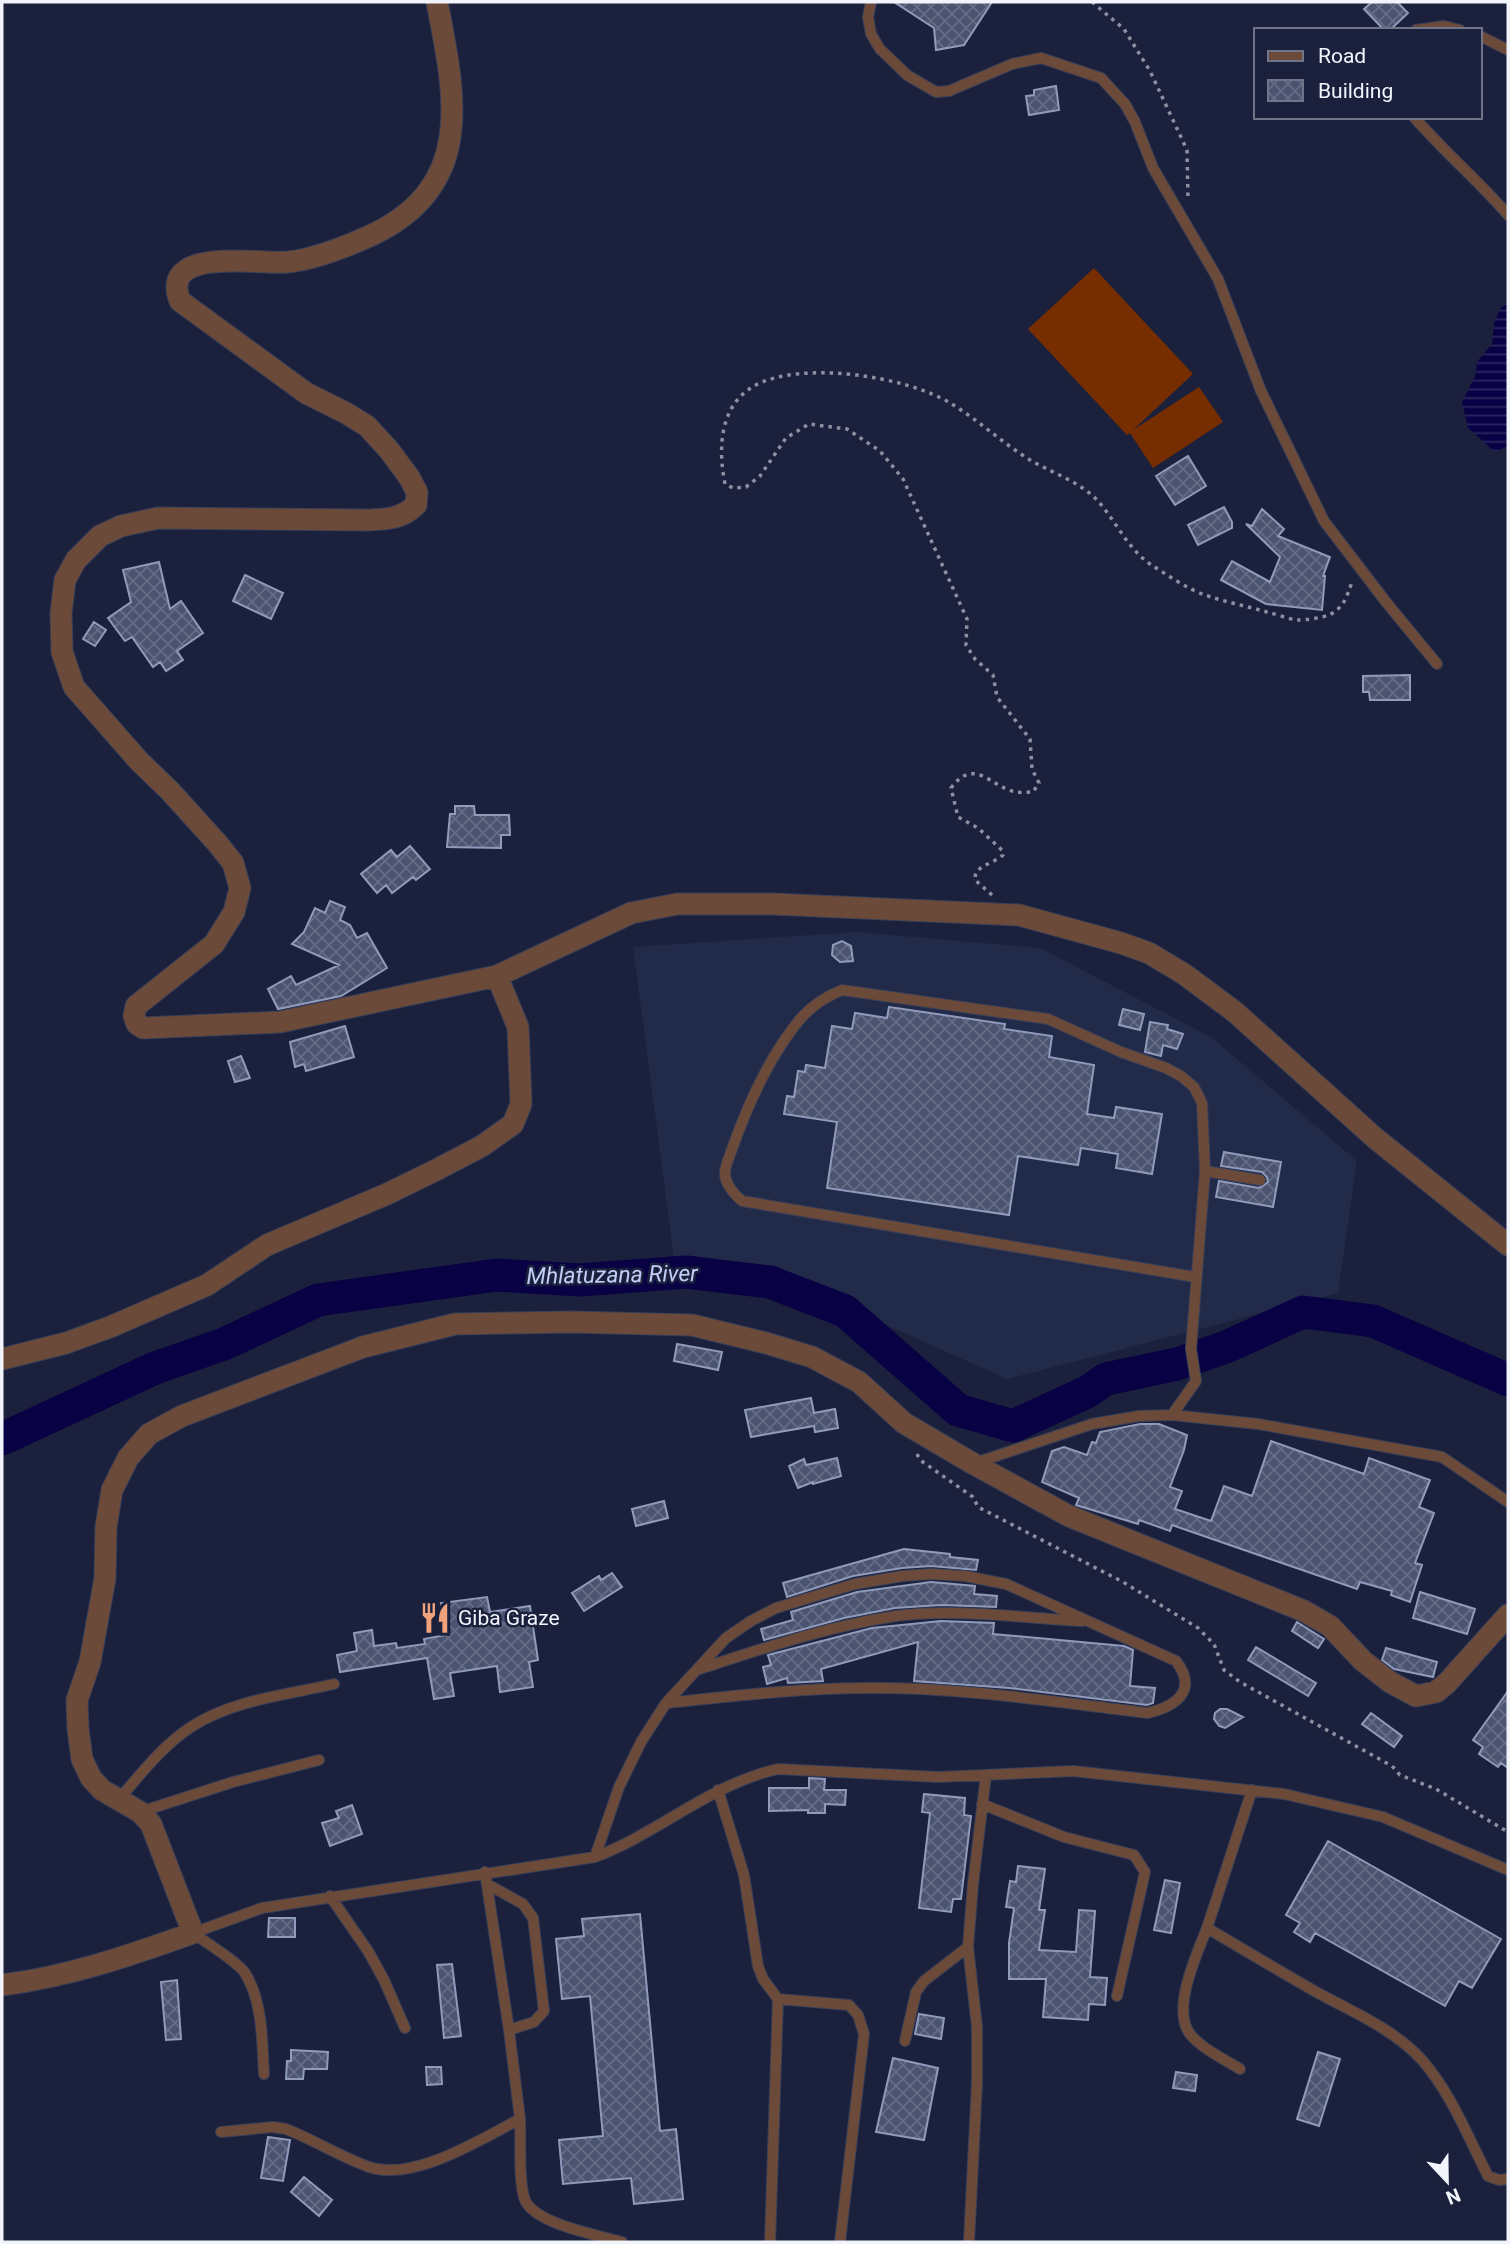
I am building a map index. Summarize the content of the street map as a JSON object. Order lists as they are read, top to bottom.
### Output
{
  "water": ["Mhlatuzana River"],
  "places": {
    "restaurant": ["Giba Graze"]
  },
  "legend": ["Road", "Building"],
  "north": "bottom"
}
